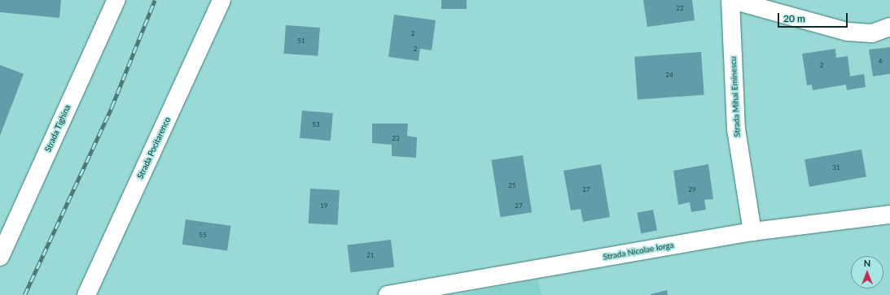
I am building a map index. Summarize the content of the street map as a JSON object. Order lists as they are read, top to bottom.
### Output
{
  "streets": {
    "street": [
      "Strada Mihai Eminescu",
      "Strada Tighina",
      "Strada Pocitarenco",
      "Strada Nicolae Iorga"
    ]
  },
  "crossings": [
    ["Strada Mihai Eminescu", "Strada Nicolae Iorga"]
  ],
  "house_numbers": [
    "22",
    "2",
    "51",
    "2",
    "4",
    "2",
    "24",
    "53",
    "23",
    "31",
    "25",
    "27",
    "29",
    "19",
    "27",
    "55",
    "21"
  ],
  "scale_bar": "20 m",
  "north": "top"
}
